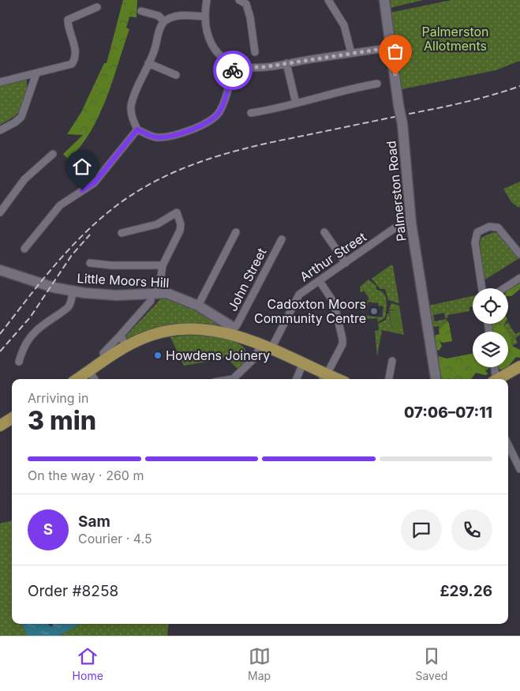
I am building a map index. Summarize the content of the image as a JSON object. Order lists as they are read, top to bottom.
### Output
{
  "streets": {
    "street": [
      "Palmerston Road",
      "Arthur Street",
      "John Street",
      "Little Moors Hill"
    ]
  },
  "crossings": [
    ["Palmerston Road", "Arthur Street"],
    ["John Street", "Little Moors Hill"]
  ],
  "parks": ["Palmerston Allotments"],
  "places": ["Cadoxton Moors Community Centre", "Howdens Joinery"],
  "page": {
    "heading": ["3 min", "Arriving in", "07:06–07:11"],
    "panel": [
      "Sam",
      "Courier · 4.5",
      "Order #8258",
      "£29.26"
    ],
    "bar": "On the way · 260 m",
    "round": "S",
    "tabs": ["Home", "Map", "Saved"]
  }
}
